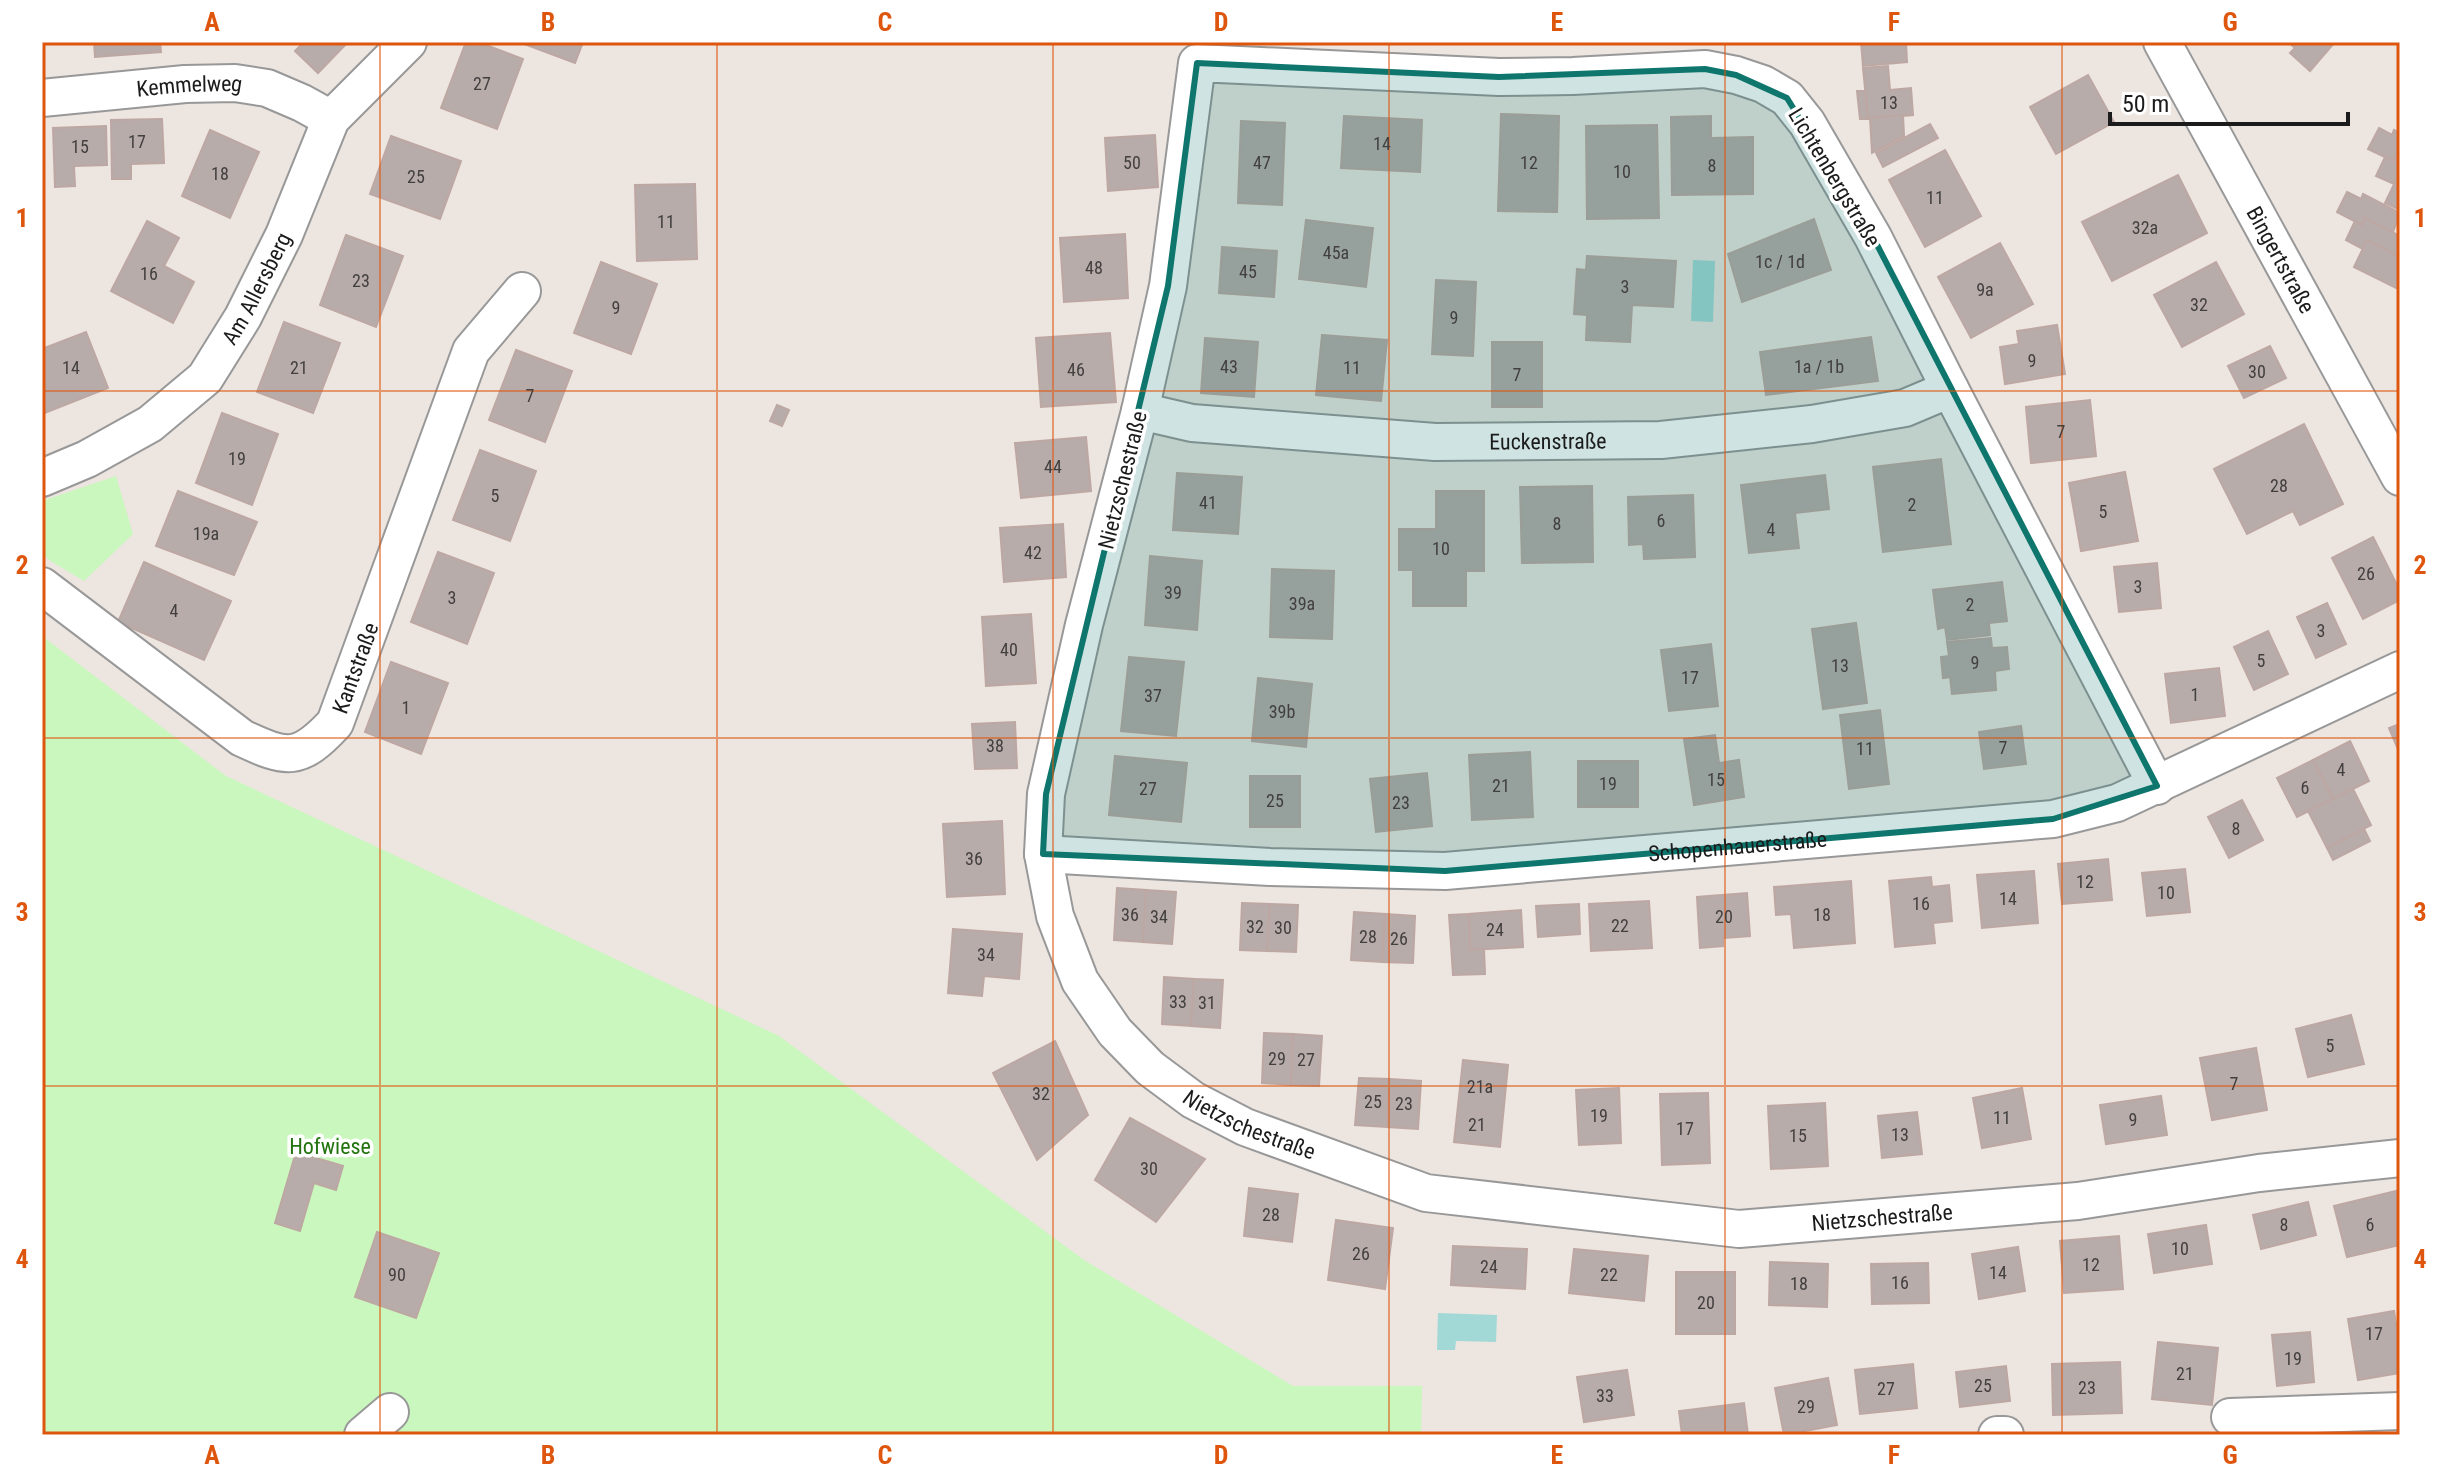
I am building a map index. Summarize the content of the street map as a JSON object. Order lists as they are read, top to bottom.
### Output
{
  "streets": {
    "street": [
      "Kemmelweg",
      "Lichtenbergstraße",
      "Bingertstraße",
      "Am Allersberg",
      "Euckenstraße",
      "Nietzschestraße",
      "Kantstraße",
      "Schopenhauerstraße"
    ]
  },
  "crossings": [
    ["Kemmelweg", "Am Allersberg"],
    ["Lichtenbergstraße", "Euckenstraße"],
    ["Lichtenbergstraße", "Nietzschestraße"],
    ["Lichtenbergstraße", "Schopenhauerstraße"],
    ["Euckenstraße", "Nietzschestraße"],
    ["Nietzschestraße", "Schopenhauerstraße"]
  ],
  "parks": ["Hofwiese"],
  "house_numbers": [
    "27",
    "13",
    "17",
    "14",
    "15",
    "50",
    "47",
    "12",
    "8",
    "10",
    "18",
    "25",
    "11",
    "11",
    "32a",
    "45a",
    "1c / 1d",
    "48",
    "45",
    "16",
    "23",
    "3",
    "9a",
    "32",
    "9",
    "9",
    "9",
    "43",
    "1a / 1b",
    "14",
    "21",
    "11",
    "46",
    "30",
    "7",
    "7",
    "7",
    "19",
    "44",
    "28",
    "5",
    "41",
    "2",
    "5",
    "6",
    "8",
    "4",
    "19a",
    "10",
    "42",
    "26",
    "3",
    "39",
    "3",
    "39a",
    "2",
    "4",
    "3",
    "40",
    "5",
    "9",
    "13",
    "17",
    "1",
    "37",
    "1",
    "39b",
    "38",
    "7",
    "11",
    "4",
    "15",
    "19",
    "21",
    "6",
    "27",
    "25",
    "23",
    "8",
    "36",
    "12",
    "10",
    "14",
    "16",
    "36",
    "18",
    "34",
    "20",
    "22",
    "32",
    "30",
    "24",
    "28",
    "26",
    "34",
    "33",
    "31",
    "5",
    "29",
    "27",
    "7",
    "21a",
    "32",
    "25",
    "23",
    "19",
    "11",
    "9",
    "21",
    "17",
    "13",
    "15",
    "30",
    "28",
    "8",
    "6",
    "10",
    "26",
    "12",
    "24",
    "14",
    "90",
    "22",
    "16",
    "18",
    "20",
    "17",
    "19",
    "21",
    "25",
    "23",
    "27",
    "33",
    "29"
  ],
  "scale_bar": "50 m",
  "grid": {
    "columns": [
      "A",
      "B",
      "C",
      "D",
      "E",
      "F",
      "G"
    ],
    "rows": [
      "1",
      "2",
      "3",
      "4"
    ]
  }
}
